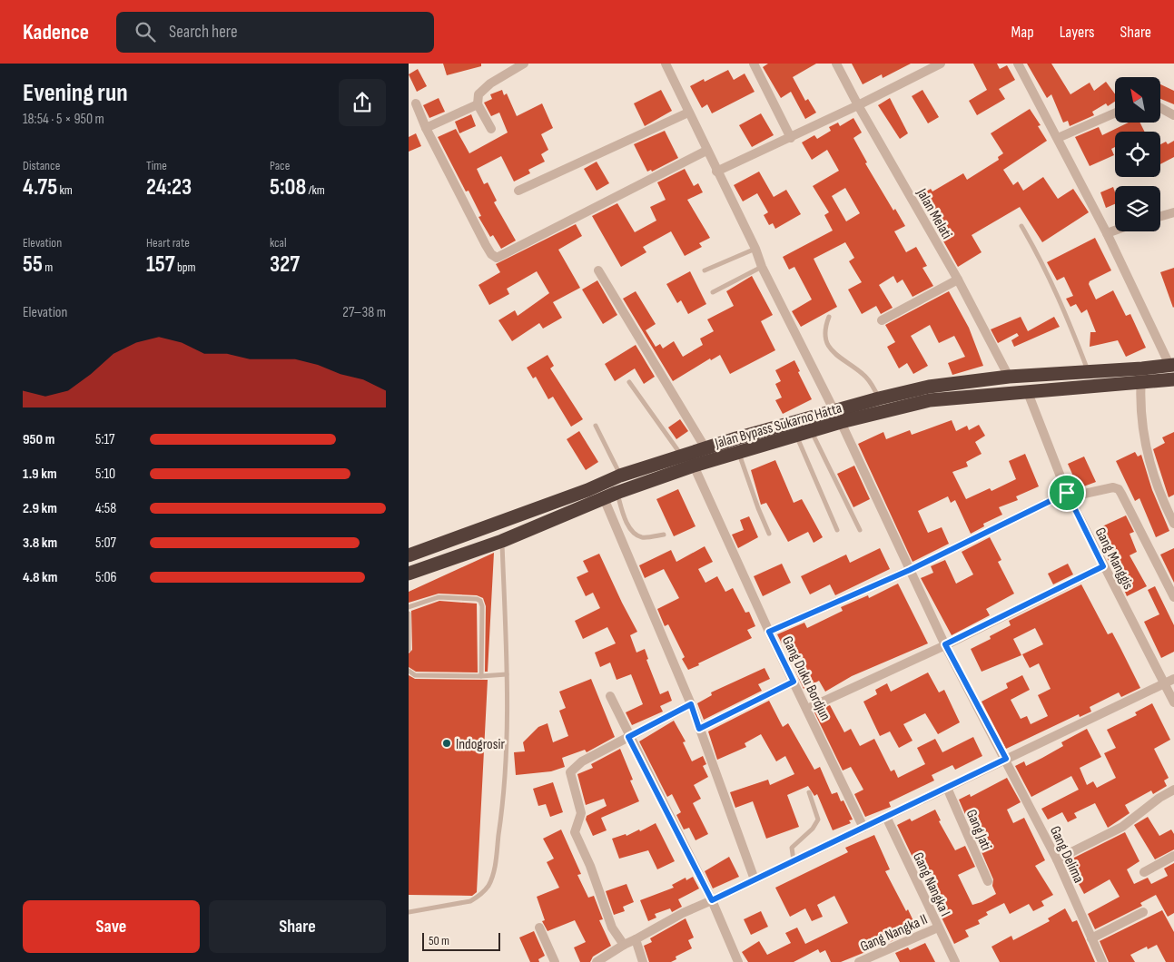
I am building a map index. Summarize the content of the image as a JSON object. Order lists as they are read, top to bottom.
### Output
{
  "streets": {
    "highway": ["Jalan Bypass Sukarno Hatta"],
    "street": [
      "Jalan Melati",
      "Gang Manggis",
      "Gang Duku Bordjun",
      "Gang Jati",
      "Gang Delima",
      "Gang Nangka I",
      "Gang Nangka II"
    ]
  },
  "crossings": [
    ["Jalan Melati", "Jalan Bypass Sukarno Hatta"],
    ["Jalan Bypass Sukarno Hatta", "Gang Manggis"],
    ["Jalan Bypass Sukarno Hatta", "Gang Duku Bordjun"],
    ["Jalan Bypass Sukarno Hatta", "Gang Delima"],
    ["Gang Nangka I", "Gang Nangka II"]
  ],
  "places": ["Indogrosir"],
  "scale_bar": "50 m",
  "north": "top left",
  "page": {
    "header": "Kadence",
    "search": "Search here",
    "nav": ["Map", "Layers", "Share"],
    "heading": ["Evening run", "18:54 · 5 × 950 m"],
    "stats": [
      ["Distance", "4.75 km"],
      ["Time", "24:23"],
      ["Pace", "5:08 /km"],
      ["Elevation", "55 m"],
      ["Heart rate", "157 bpm"],
      ["kcal", "327"]
    ],
    "chart": ["Elevation", "27–38 m"],
    "list": [
      {
        "name": "950 m",
        "note": "5:17"
      },
      {
        "name": "1.9 km",
        "note": "5:10"
      },
      {
        "name": "2.9 km",
        "note": "4:58"
      },
      {
        "name": "3.8 km",
        "note": "5:07"
      },
      {
        "name": "4.8 km",
        "note": "5:06"
      }
    ],
    "buttons": ["Save", "Share"],
    "scale": "50 m"
  }
}
